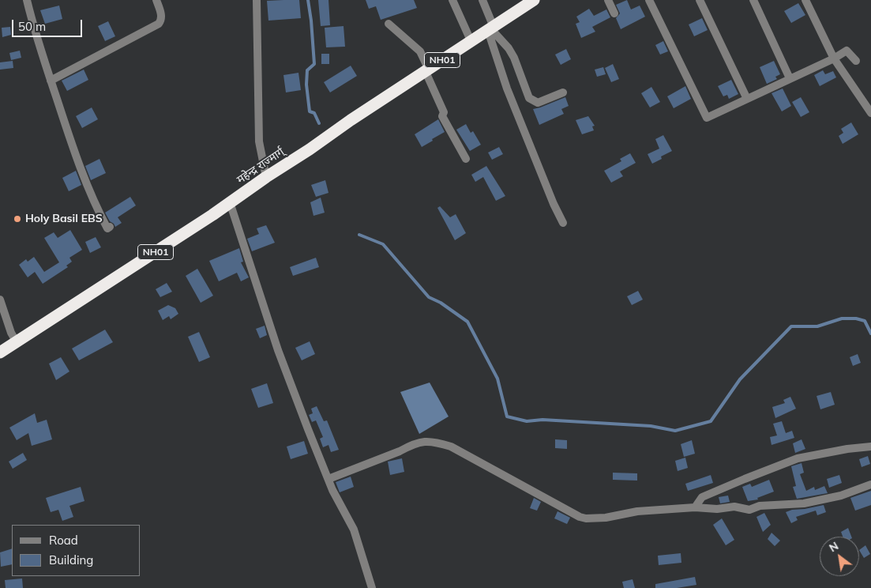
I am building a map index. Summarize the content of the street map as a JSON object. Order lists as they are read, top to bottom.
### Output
{
  "streets": {
    "highway": ["NH01", "महेन्द्र राज्मार्ग्"]
  },
  "places": ["Holy Basil EBS"],
  "legend": ["Road", "Building"],
  "scale_bar": "50 m",
  "north": "top left"
}
